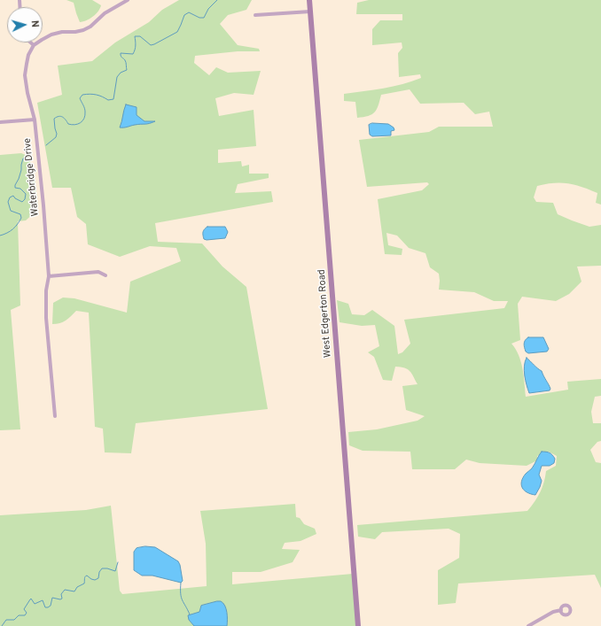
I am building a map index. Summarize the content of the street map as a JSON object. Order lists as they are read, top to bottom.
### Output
{
  "streets": {
    "street": ["Waterbridge Drive", "West Edgerton Road"]
  },
  "north": "right"
}
